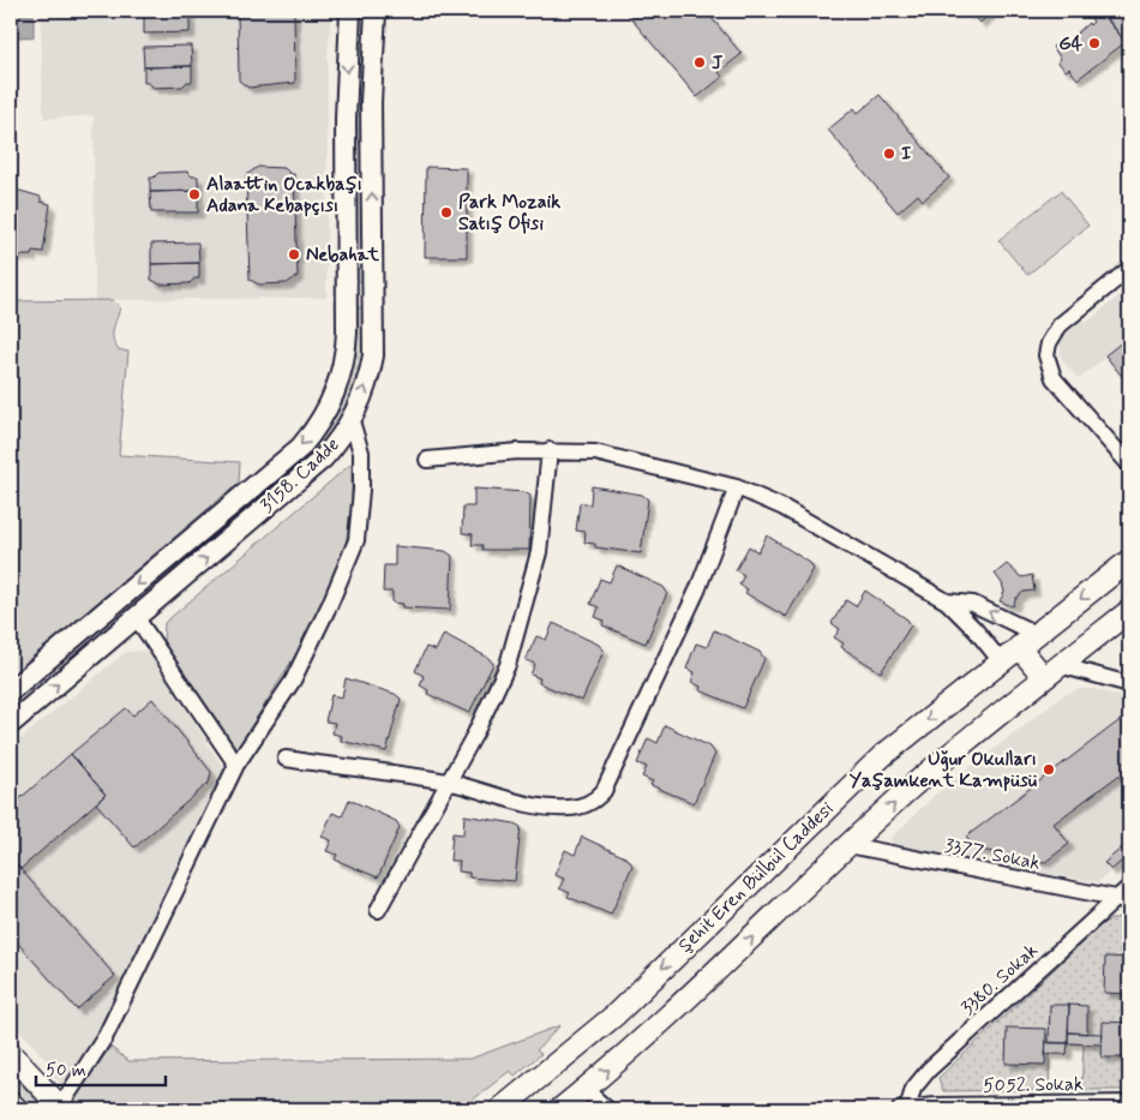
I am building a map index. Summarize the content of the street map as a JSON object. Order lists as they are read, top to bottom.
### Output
{
  "streets": {
    "main road": ["Şehit Eren Bülbül Caddesi"],
    "street": [
      "3158. Cadde",
      "3377. Sokak",
      "3380. Sokak",
      "5052. Sokak"
    ]
  },
  "crossings": [
    ["3377. Sokak", "Şehit Eren Bülbül Caddesi"],
    ["3377. Sokak", "3380. Sokak"],
    ["3380. Sokak", "5052. Sokak"]
  ],
  "places": [
    "G4",
    "J",
    "I",
    "Alaattin Ocakbaşı Adana Kebapçısı",
    "Park Mozaik Satış Ofisi",
    "Nebahat",
    "Uğur Okulları Yaşamkent Kampüsü"
  ],
  "scale_bar": "50 m"
}
